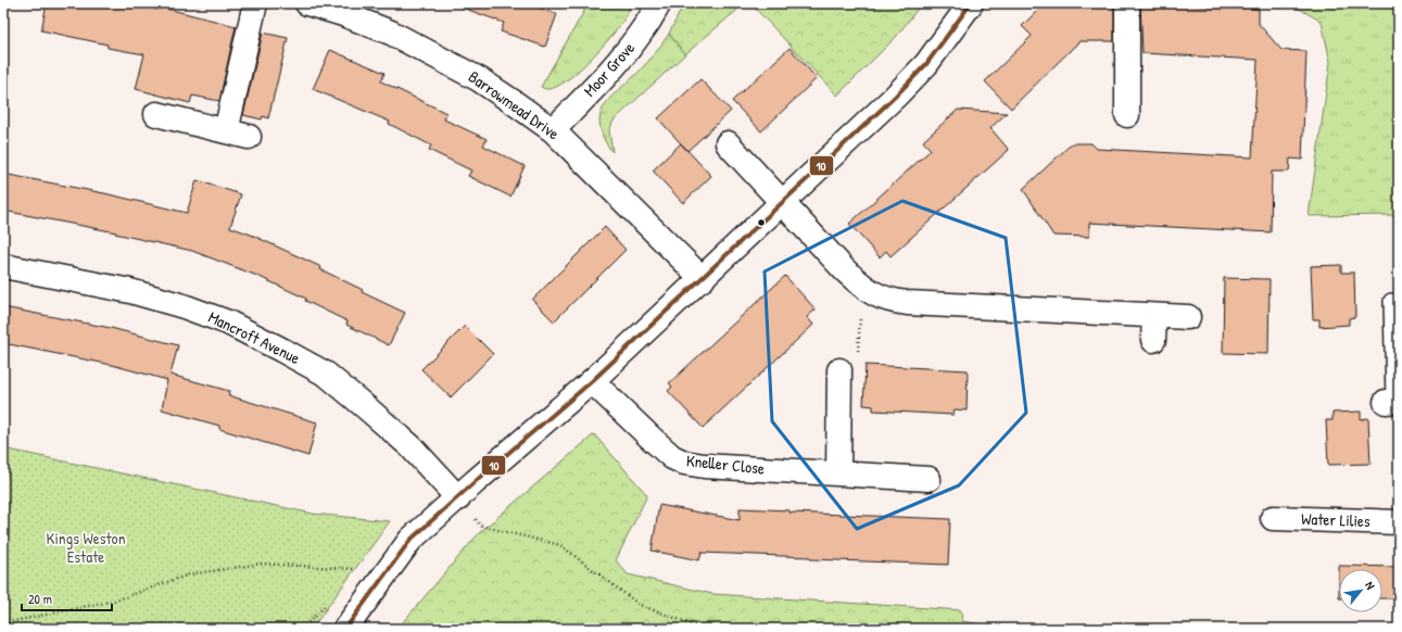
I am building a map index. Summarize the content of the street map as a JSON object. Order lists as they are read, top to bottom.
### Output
{
  "streets": {
    "street": [
      "Moor Grove",
      "Barrowmead Drive",
      "Mancroft Avenue",
      "Kneller Close",
      "Water Lilies"
    ]
  },
  "crossings": [
    ["Moor Grove", "Barrowmead Drive"]
  ],
  "parks": ["Kings Weston Estate"],
  "lines": ["transit line 10"],
  "scale_bar": "20 m",
  "north": "top right"
}
